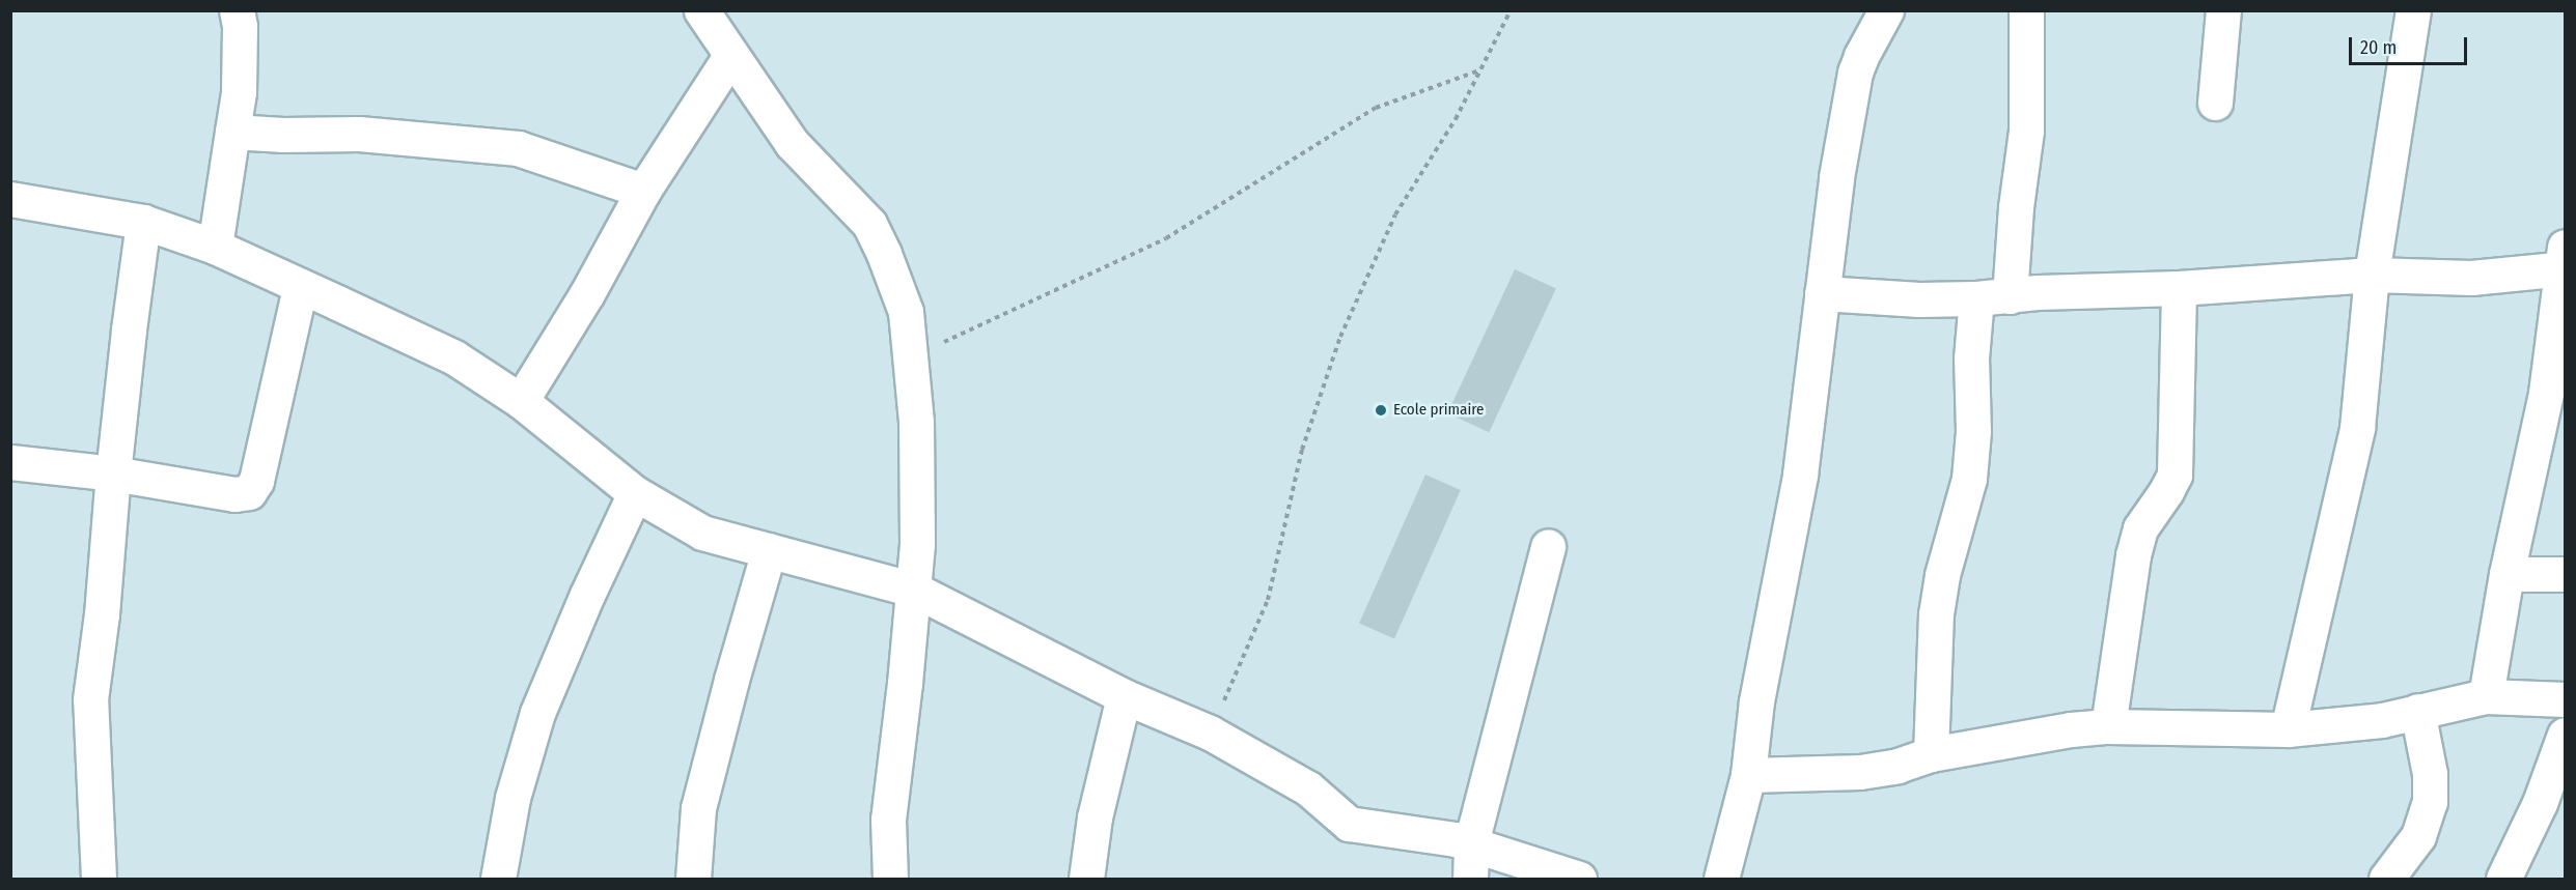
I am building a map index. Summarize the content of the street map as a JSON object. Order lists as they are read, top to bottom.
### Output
{
  "places": ["Ecole primaire"],
  "scale_bar": "20 m"
}
